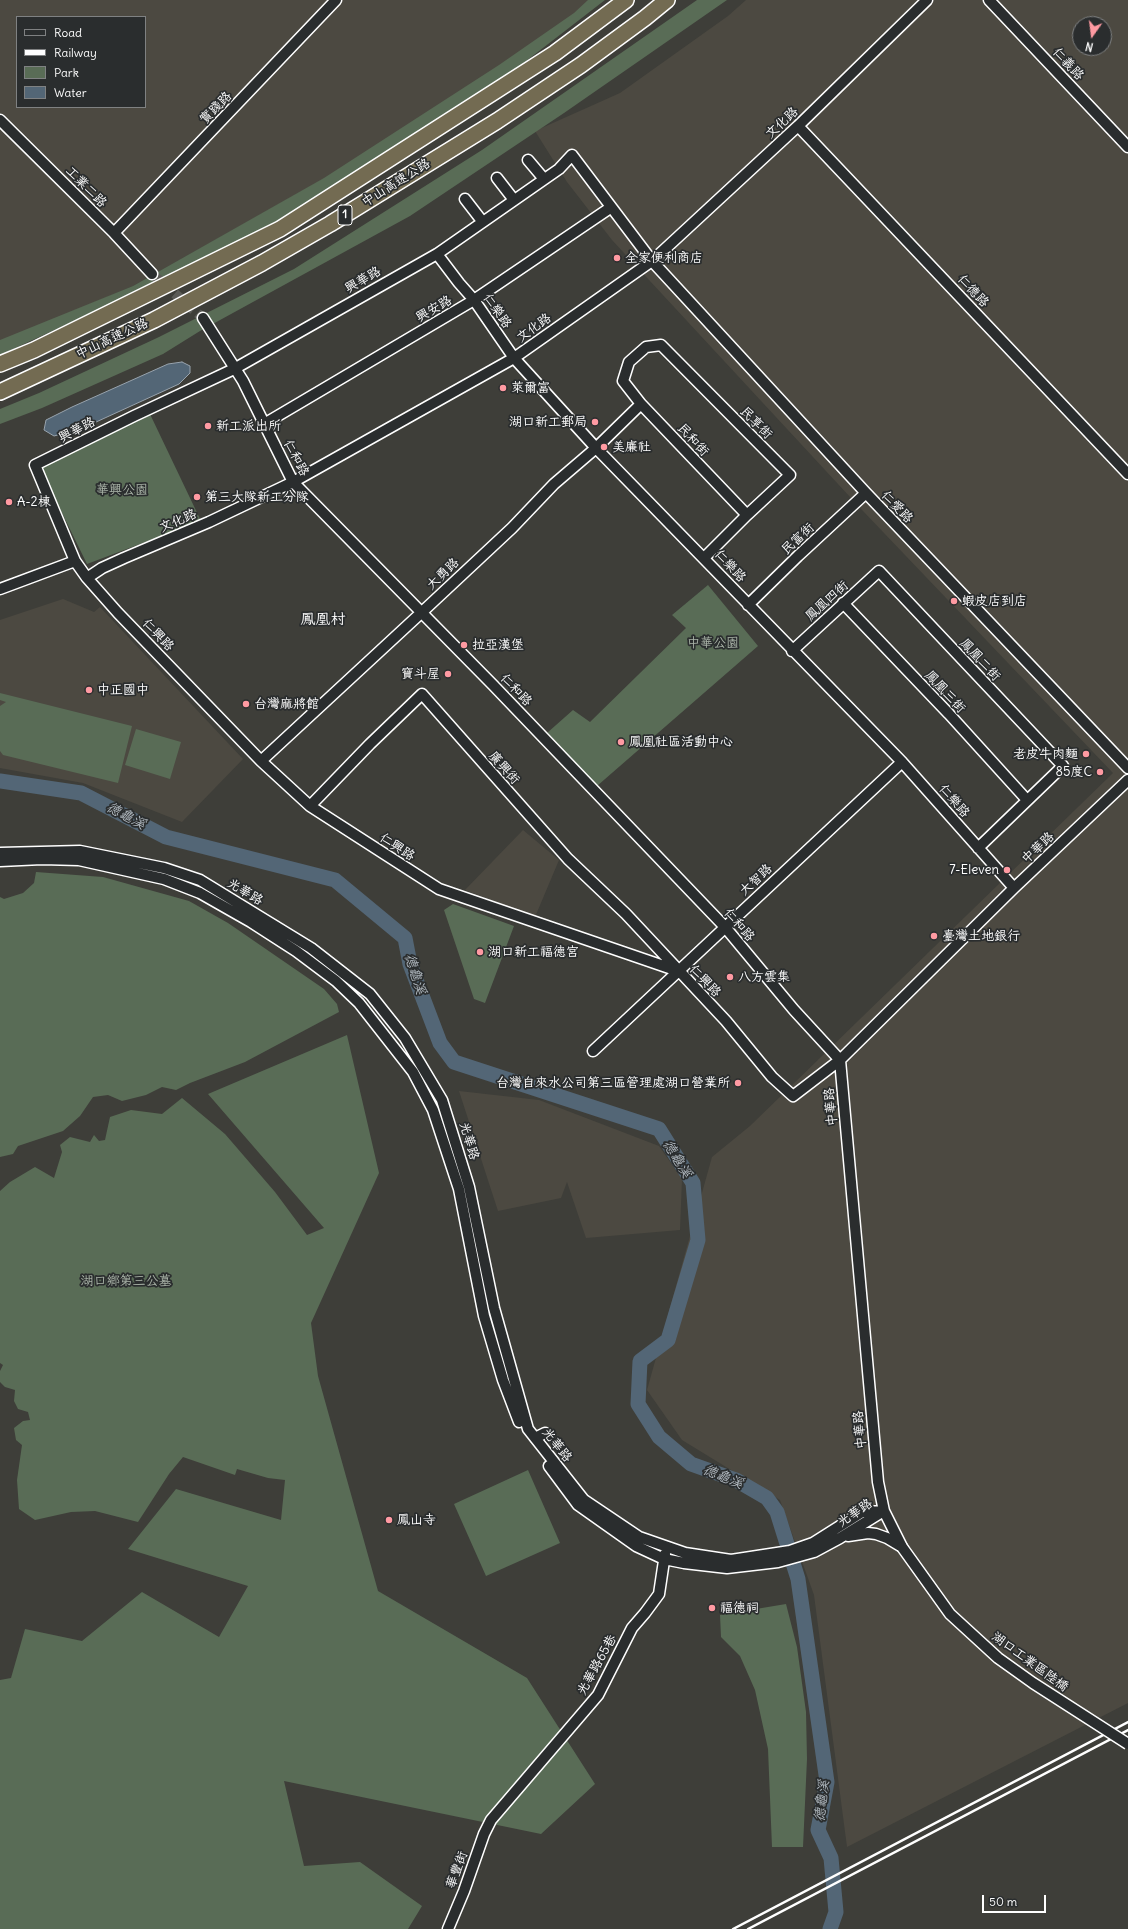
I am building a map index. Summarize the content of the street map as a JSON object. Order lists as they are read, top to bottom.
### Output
{
  "streets": {
    "highway": ["中山高速公路", "1"],
    "street": [
      "仁義路",
      "實踐路",
      "文化路",
      "工業二路",
      "興華路",
      "仁德路",
      "興安路",
      "仁樂路",
      "民享街",
      "民和街",
      "仁和路",
      "仁愛路",
      "民富街",
      "大勇路",
      "鳳凰四街",
      "仁興路",
      "鳳凰二街",
      "鳳凰三街",
      "廣興街",
      "中華路",
      "大智路",
      "光華路",
      "湖口工業區陸橋",
      "光華路65巷",
      "華豐街"
    ]
  },
  "crossings": [
    ["實踐路", "工業二路"],
    ["文化路", "興華路"],
    ["文化路", "仁德路"],
    ["文化路", "仁樂路"],
    ["文化路", "仁和路"],
    ["文化路", "仁愛路"],
    ["文化路", "仁興路"],
    ["興華路", "興安路"],
    ["興華路", "仁樂路"],
    ["興華路", "仁和路"],
    ["興華路", "仁愛路"],
    ["興華路", "仁興路"],
    ["興安路", "仁樂路"],
    ["興安路", "仁和路"],
    ["仁樂路", "民享街"],
    ["仁樂路", "民富街"],
    ["仁樂路", "大勇路"],
    ["仁樂路", "鳳凰四街"],
    ["仁樂路", "中華路"],
    ["仁樂路", "大智路"],
    ["民享街", "民和街"],
    ["民和街", "大勇路"],
    ["仁和路", "大勇路"],
    ["仁和路", "仁興路"],
    ["仁和路", "中華路"],
    ["仁和路", "大智路"],
    ["仁愛路", "民富街"],
    ["大勇路", "仁興路"],
    ["鳳凰四街", "鳳凰二街"],
    ["鳳凰四街", "鳳凰三街"],
    ["仁興路", "廣興街"],
    ["仁興路", "中華路"],
    ["仁興路", "大智路"],
    ["鳳凰二街", "鳳凰三街"],
    ["廣興街", "大智路"],
    ["中華路", "光華路"],
    ["中華路", "湖口工業區陸橋"],
    ["光華路", "光華路65巷"],
    ["光華路65巷", "華豐街"]
  ],
  "districts": ["鳳凰村"],
  "water": ["德龜溪"],
  "parks": ["華興公園", "中華公園", "湖口鄉第三公墓"],
  "places": [
    "全家便利商店",
    "萊爾富",
    "湖口新工郵局",
    "新工派出所",
    "美廉社",
    "第三大隊新工分隊",
    "A-2棟",
    "蝦皮店到店",
    "拉亞漢堡",
    "寶斗屋",
    "中正國中",
    "台灣麻將館",
    "鳳凰社區活動中心",
    "老皮牛肉麵",
    "85度C",
    "7-Eleven",
    "臺灣土地銀行",
    "湖口新工福德宮",
    "八方雲集",
    "台灣自來水公司第三區管理處湖口營業所",
    "鳳山寺",
    "福德祠"
  ],
  "legend": [
    "Road",
    "Railway",
    "Park",
    "Water"
  ],
  "scale_bar": "50 m",
  "north": "bottom"
}
